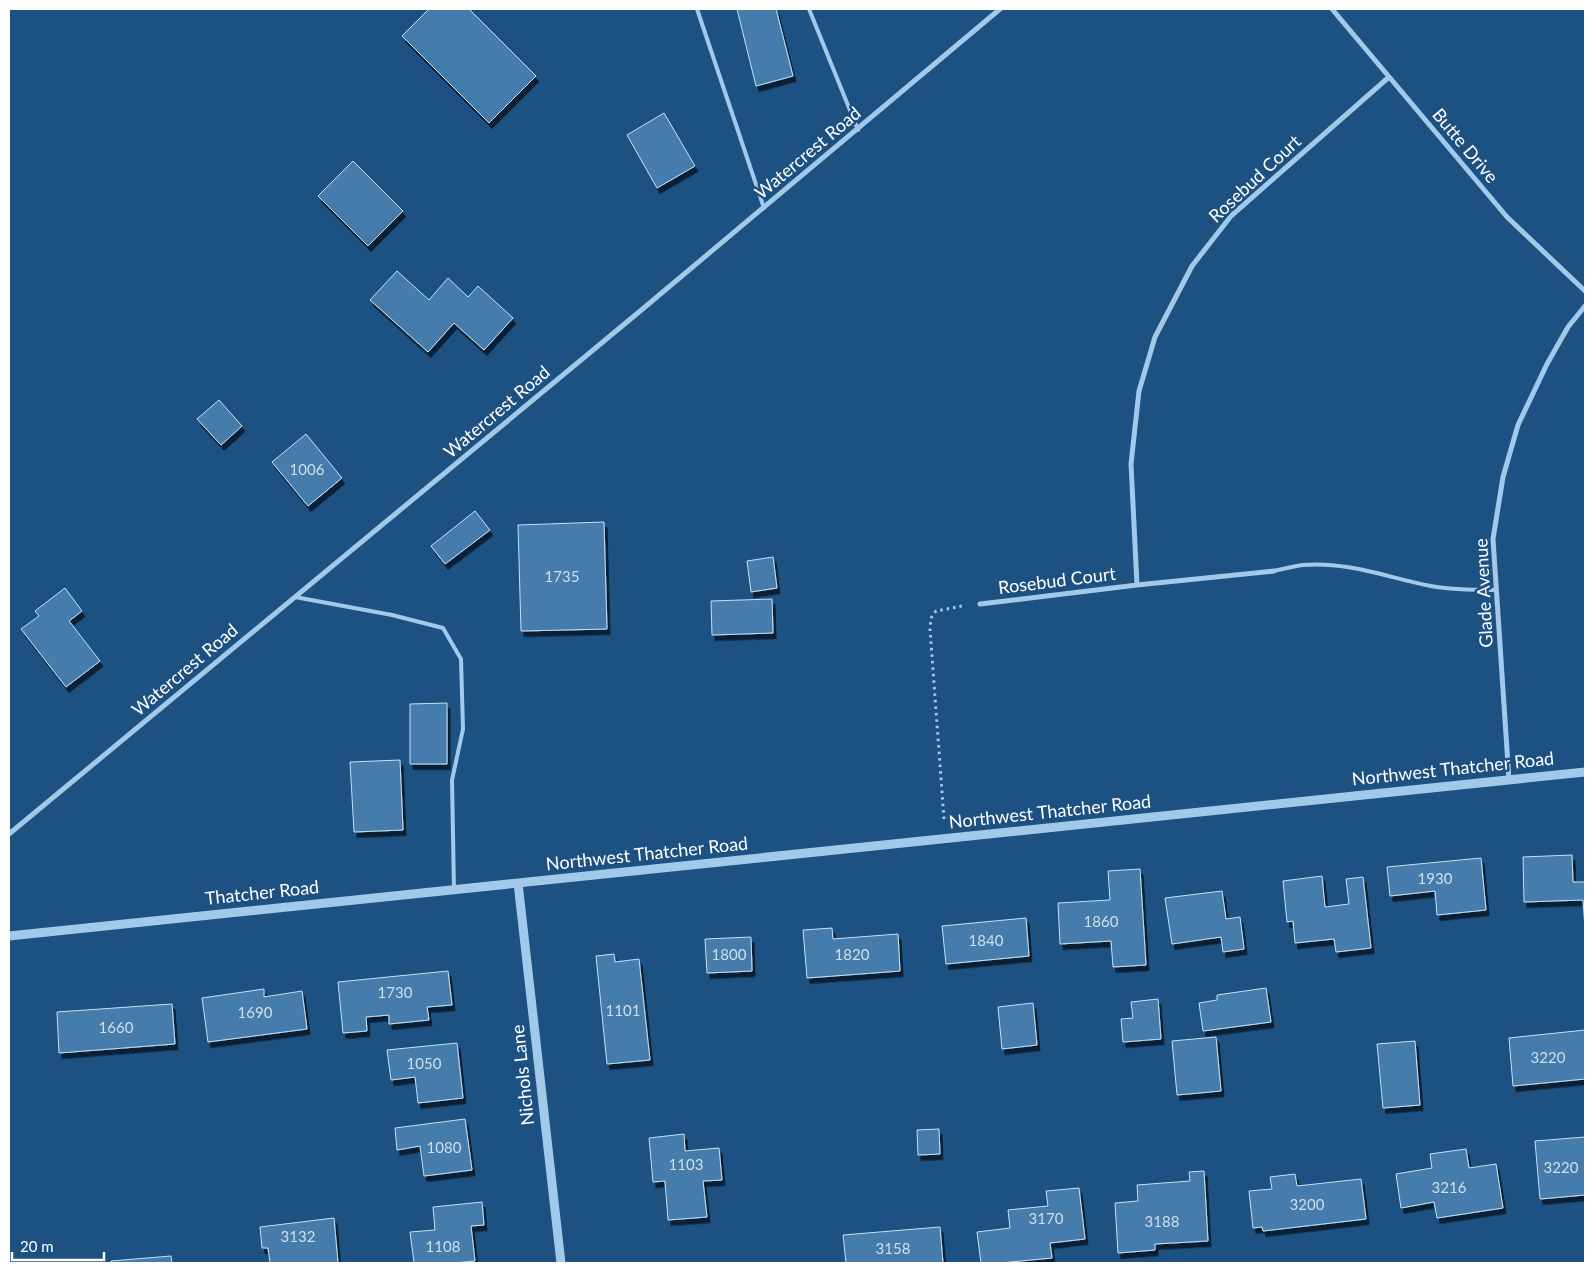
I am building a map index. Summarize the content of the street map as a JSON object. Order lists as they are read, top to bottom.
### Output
{
  "streets": {
    "street": [
      "Butte Drive",
      "Watercrest Road",
      "Rosebud Court",
      "Glade Avenue",
      "Northwest Thatcher Road",
      "Thatcher Road",
      "Nichols Lane"
    ]
  },
  "crossings": [
    ["Butte Drive", "Rosebud Court"],
    ["Glade Avenue", "Northwest Thatcher Road"],
    ["Northwest Thatcher Road", "Thatcher Road"],
    ["Northwest Thatcher Road", "Nichols Lane"],
    ["Thatcher Road", "Nichols Lane"]
  ],
  "house_numbers": [
    "1006",
    "1735",
    "1930",
    "1860",
    "1840",
    "1800",
    "1820",
    "1730",
    "1101",
    "1690",
    "1660",
    "3220",
    "1050",
    "1080",
    "1103",
    "3220",
    "3216",
    "3200",
    "3170",
    "3188",
    "3132",
    "1108",
    "3158"
  ],
  "scale_bar": "20 m"
}
